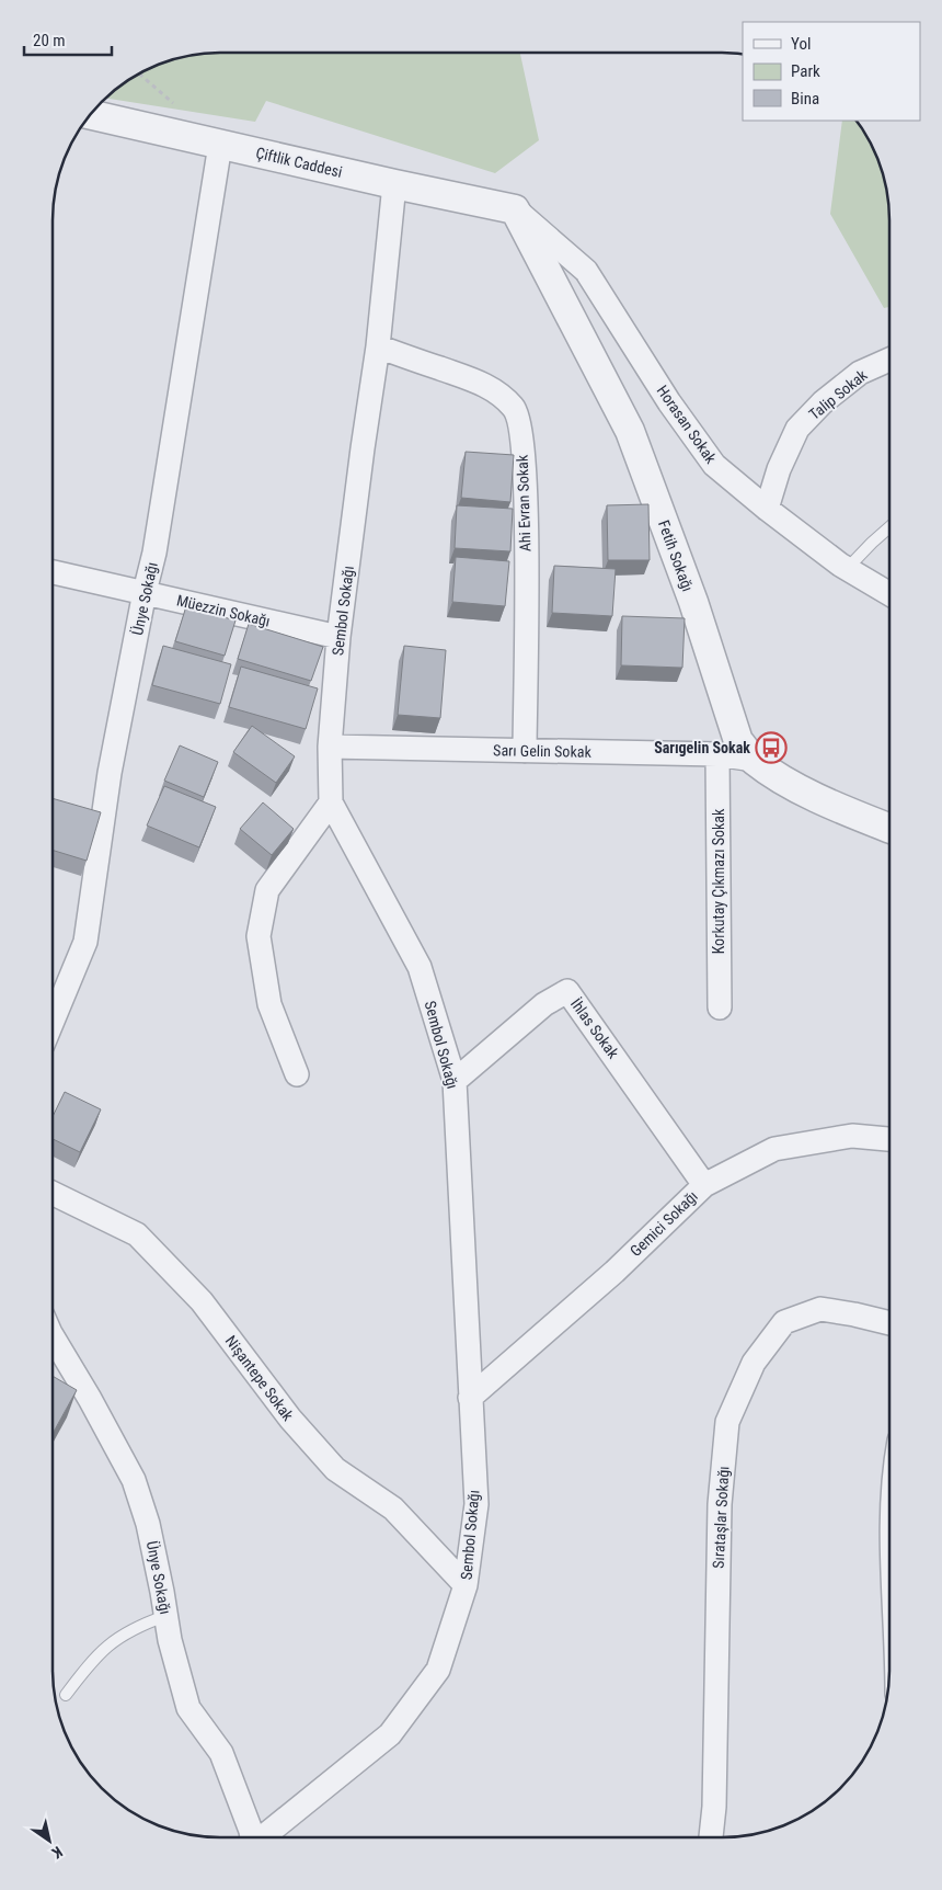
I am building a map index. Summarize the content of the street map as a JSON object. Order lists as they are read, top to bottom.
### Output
{
  "streets": {
    "street": [
      "Çiftlik Caddesi",
      "Talip Sokak",
      "Horasan Sokak",
      "Ahi Evran Sokak",
      "Fetih Sokağı",
      "Ünye Sokağı",
      "Müezzin Sokağı",
      "Sembol Sokağı",
      "Sarı Gelin Sokak",
      "Korkutay Çıkmazı Sokak",
      "İhlas Sokak",
      "Gemici Sokağı",
      "Nişantepe Sokak",
      "Sırataşlar Sokağı"
    ]
  },
  "crossings": [
    ["Çiftlik Caddesi", "Horasan Sokak"],
    ["Çiftlik Caddesi", "Fetih Sokağı"],
    ["Çiftlik Caddesi", "Ünye Sokağı"],
    ["Çiftlik Caddesi", "Sembol Sokağı"],
    ["Talip Sokak", "Horasan Sokak"],
    ["Horasan Sokak", "Fetih Sokağı"],
    ["Ahi Evran Sokak", "Sembol Sokağı"],
    ["Ahi Evran Sokak", "Sarı Gelin Sokak"],
    ["Fetih Sokağı", "Sarı Gelin Sokak"],
    ["Ünye Sokağı", "Müezzin Sokağı"],
    ["Müezzin Sokağı", "Sembol Sokağı"],
    ["Sembol Sokağı", "Sarı Gelin Sokak"],
    ["Sembol Sokağı", "İhlas Sokak"],
    ["Sembol Sokağı", "Gemici Sokağı"],
    ["Sembol Sokağı", "Nişantepe Sokak"],
    ["Sarı Gelin Sokak", "Korkutay Çıkmazı Sokak"],
    ["İhlas Sokak", "Gemici Sokağı"]
  ],
  "places": {
    "bus stop": ["Sarıgelin Sokak"]
  },
  "legend": ["Yol", "Park", "Bina"],
  "scale_bar": "20 m",
  "north": "bottom right"
}
